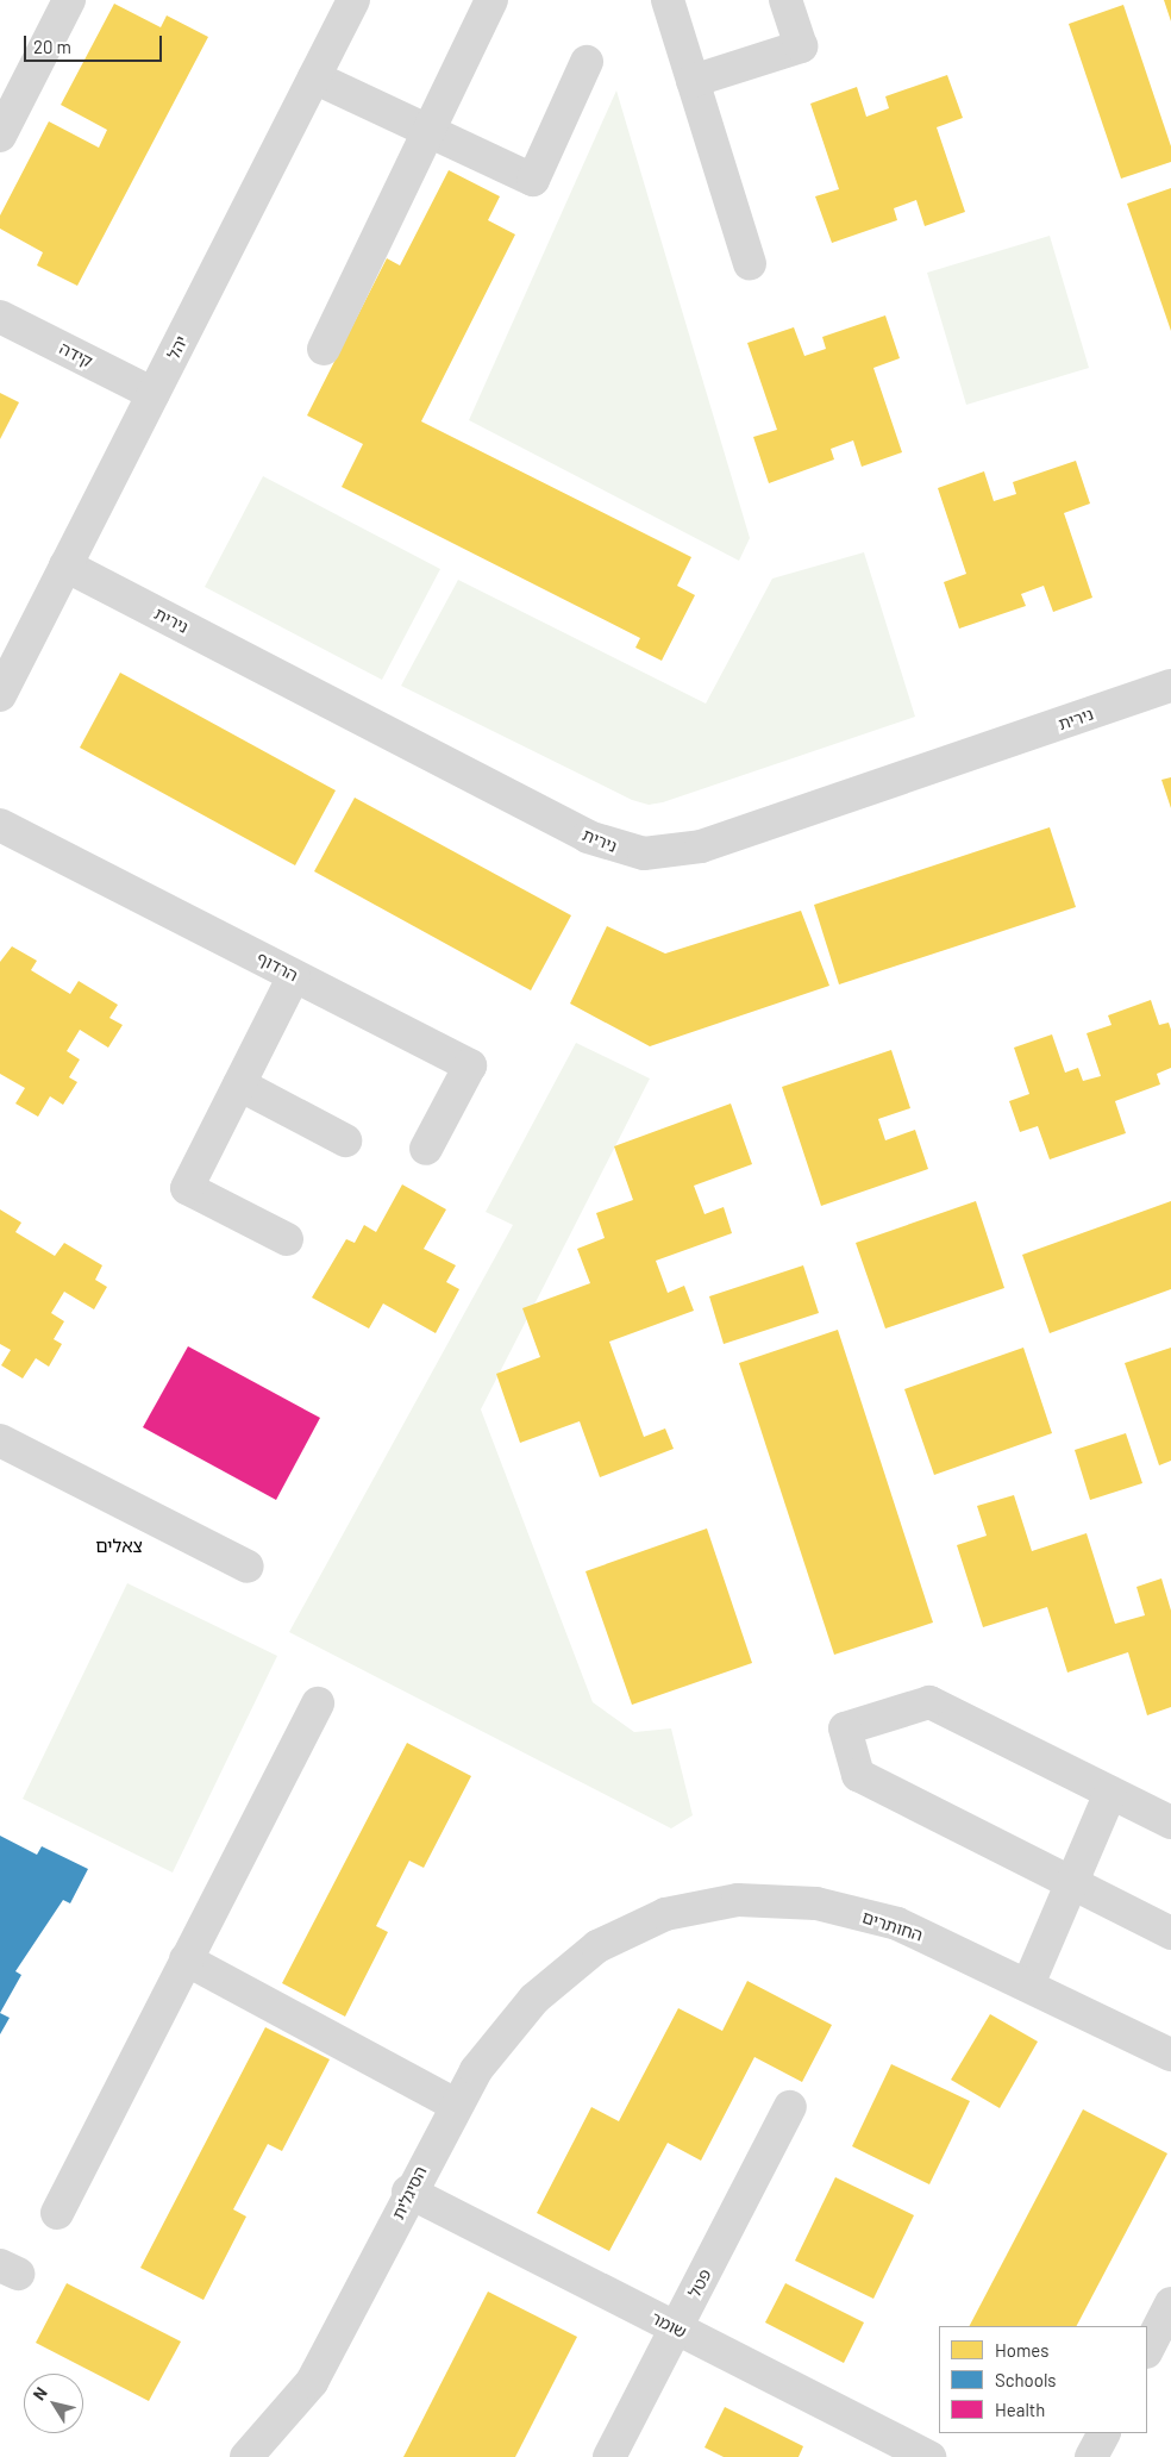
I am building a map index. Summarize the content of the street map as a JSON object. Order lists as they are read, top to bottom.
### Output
{
  "streets": {
    "street": [
      "יהל",
      "קידה",
      "נירית",
      "הרדוף",
      "החותרים",
      "הסיגלית",
      "פטל",
      "שומר"
    ]
  },
  "crossings": [
    ["יהל", "קידה"],
    ["יהל", "נירית"],
    ["החותרים", "הסיגלית"],
    ["הסיגלית", "שומר"],
    ["פטל", "שומר"]
  ],
  "districts": ["צאלים"],
  "legend": ["Homes", "Schools", "Health"],
  "scale_bar": "20 m",
  "north": "top left"
}
